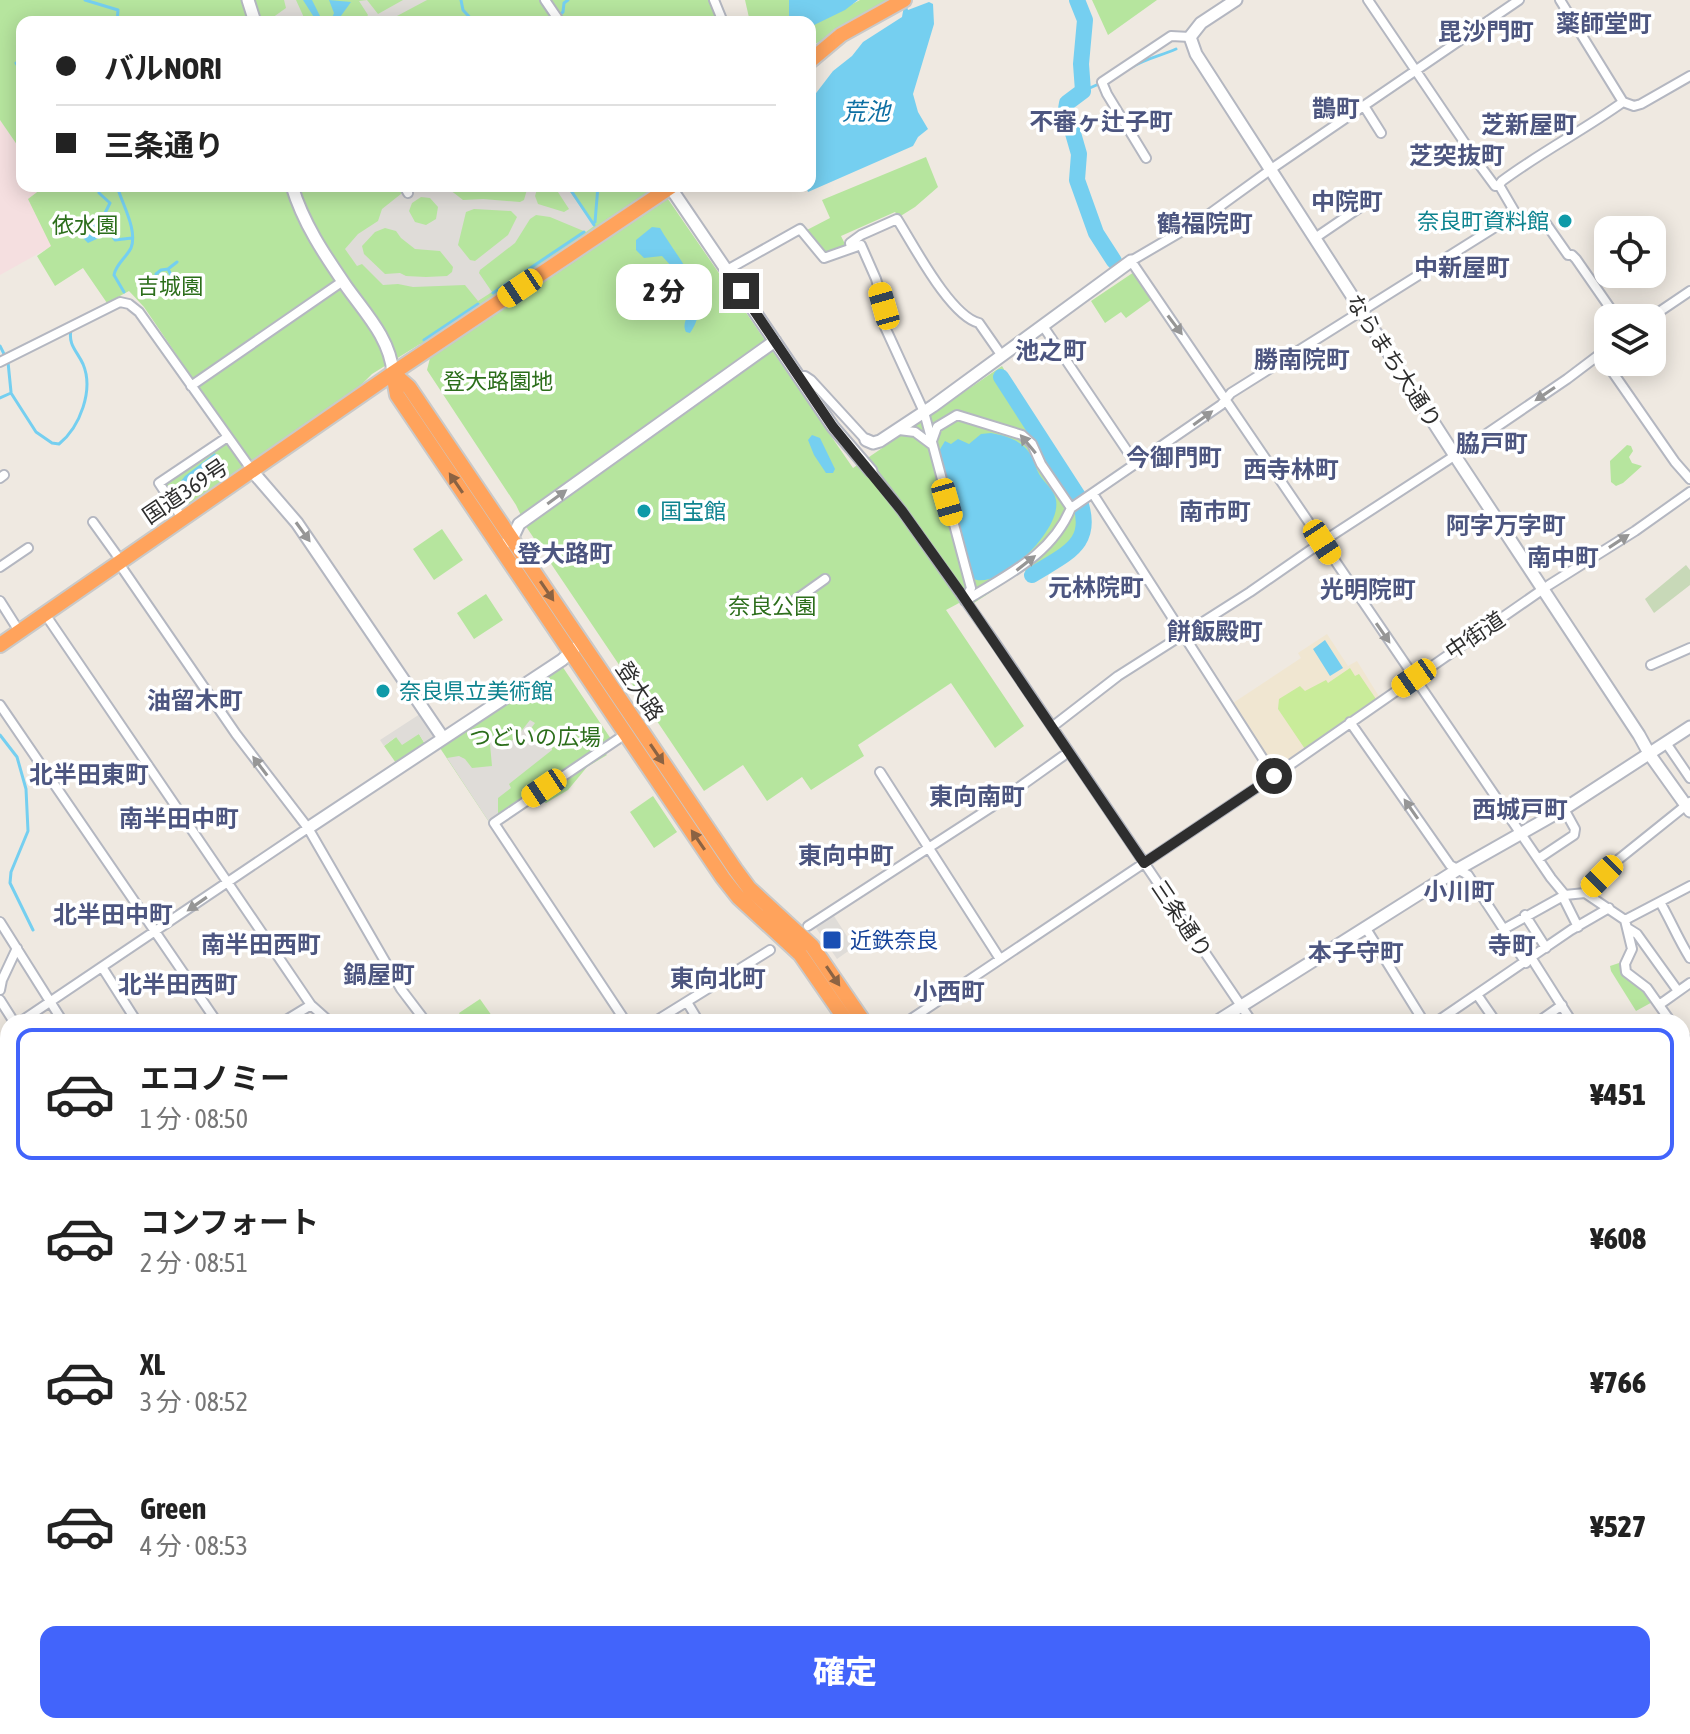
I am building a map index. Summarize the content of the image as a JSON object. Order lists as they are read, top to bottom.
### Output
{
  "streets": {
    "highway": ["国道369号", "登大路"],
    "street": ["ならまち大通り", "中街道", "三条通り"]
  },
  "crossings": [
    ["ならまち大通り", "中街道"],
    ["国道369号", "登大路"],
    ["中街道", "三条通り"]
  ],
  "districts": [
    "薬師堂町",
    "毘沙門町",
    "鵲町",
    "不審ヶ辻子町",
    "芝新屋町",
    "芝突抜町",
    "中院町",
    "鶴福院町",
    "中新屋町",
    "池之町",
    "勝南院町",
    "脇戸町",
    "今御門町",
    "西寺林町",
    "南市町",
    "阿字万字町",
    "登大路町",
    "南中町",
    "元林院町",
    "光明院町",
    "餅飯殿町",
    "油留木町",
    "北半田東町",
    "東向南町",
    "西城戸町",
    "南半田中町",
    "東向中町",
    "小川町",
    "北半田中町",
    "南半田西町",
    "寺町",
    "本子守町",
    "鍋屋町",
    "東向北町",
    "北半田西町",
    "小西町"
  ],
  "water": ["荒池"],
  "parks": [
    "依水園",
    "吉城園",
    "登大路園地",
    "奈良公園",
    "つどいの広場"
  ],
  "places": {
    "other": ["奈良町資料館", "国宝館", "奈良県立美術館"],
    "transit": ["近鉄奈良"]
  },
  "page": {
    "banner": ["バルNORI", "三条通り"],
    "bubble": "2 分",
    "list": [
      {
        "name": "エコノミー",
        "note": "1 分 · 08:50",
        "value": "¥451"
      },
      {
        "name": "コンフォート",
        "note": "2 分 · 08:51",
        "value": "¥608"
      },
      {
        "name": "XL",
        "note": "3 分 · 08:52",
        "value": "¥766"
      },
      {
        "name": "Green",
        "note": "4 分 · 08:53",
        "value": "¥527"
      }
    ],
    "buttons": "確定"
  }
}
